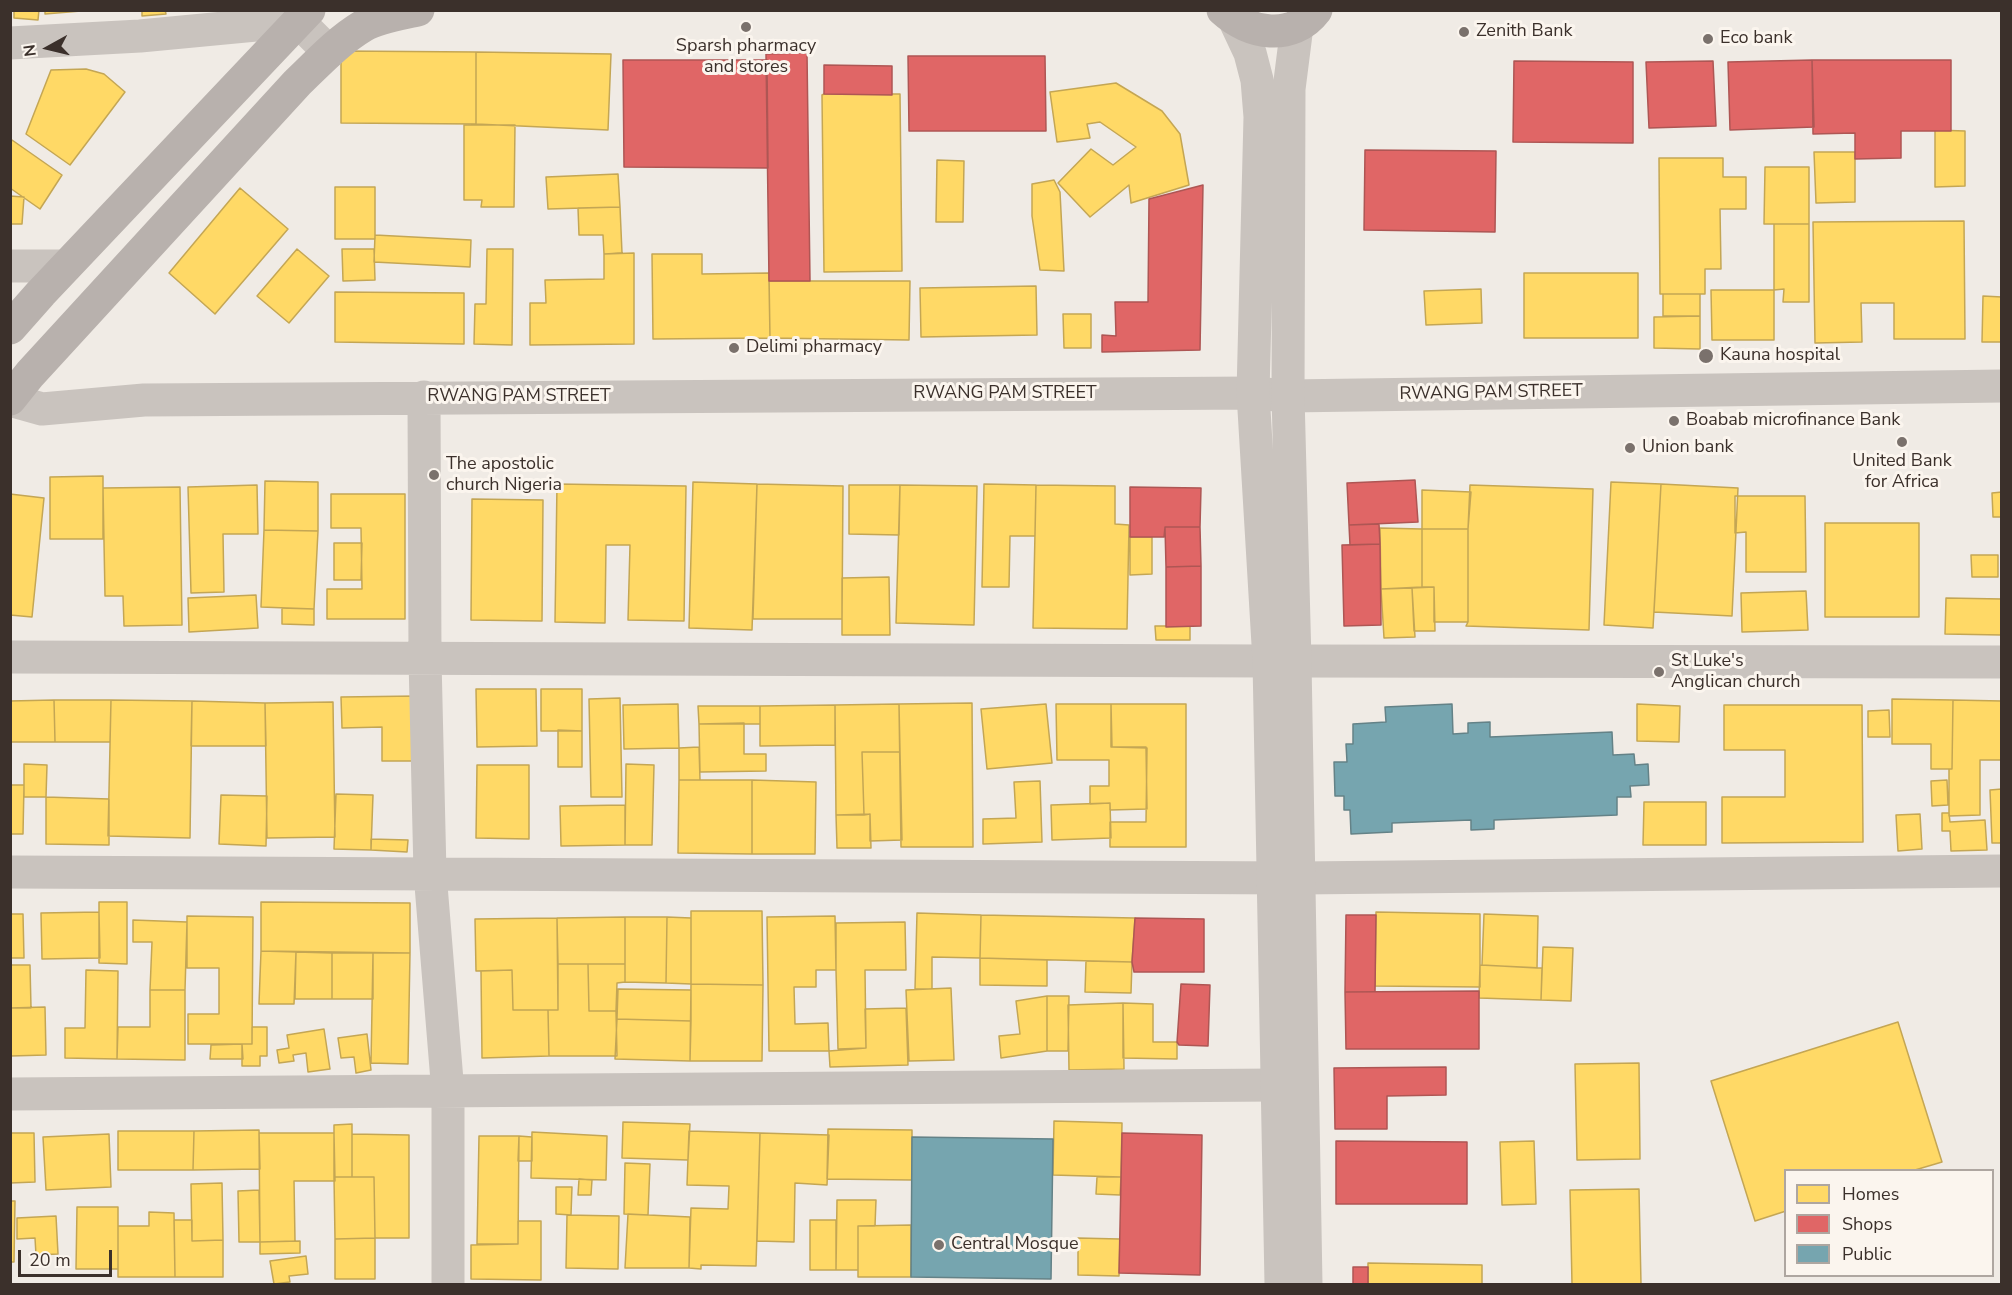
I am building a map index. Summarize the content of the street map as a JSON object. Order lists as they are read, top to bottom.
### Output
{
  "streets": {
    "street": ["RWANG PAM STREET"]
  },
  "places": [
    "Sparsh pharmacy and stores",
    "Zenith Bank",
    "Eco bank",
    "Delimi pharmacy",
    "Kauna hospital",
    "Boabab microfinance Bank",
    "United Bank for Africa",
    "Union bank",
    "The apostolic church Nigeria",
    "St Luke's Anglican church",
    "Central Mosque"
  ],
  "legend": ["Homes", "Shops", "Public"],
  "scale_bar": "20 m",
  "north": "left"
}
